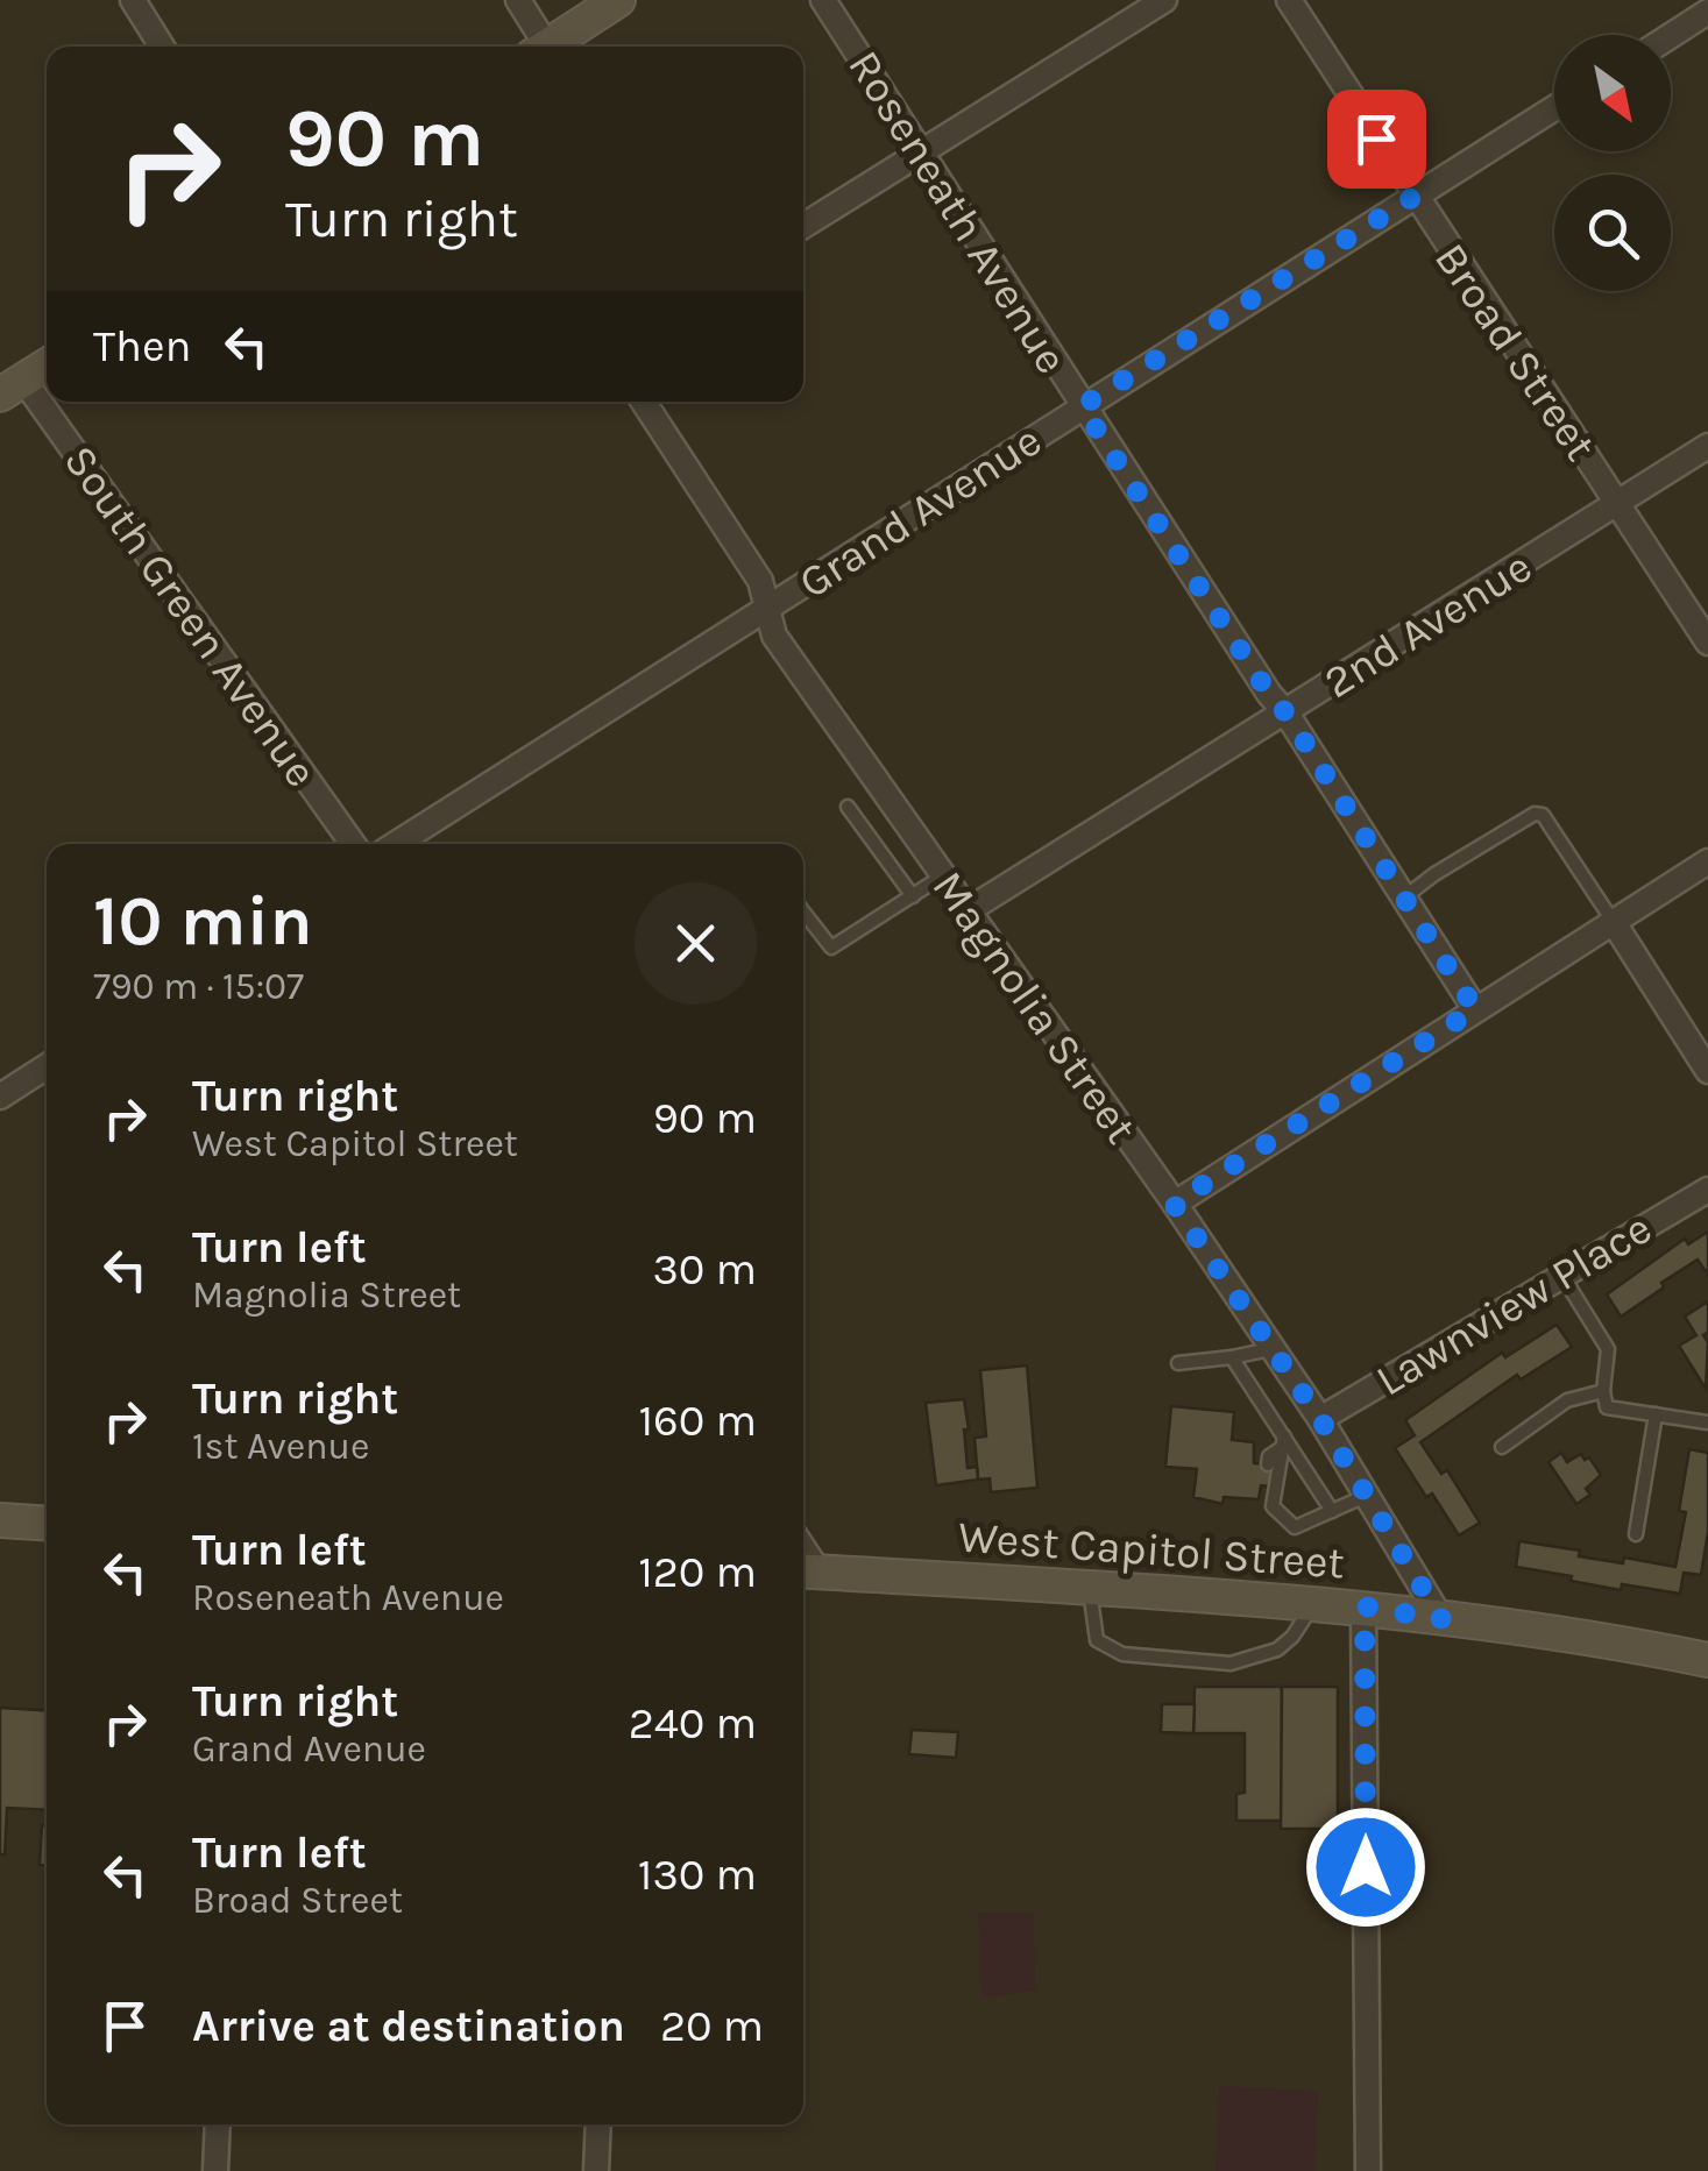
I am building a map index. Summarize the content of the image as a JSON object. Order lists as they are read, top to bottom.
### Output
{
  "streets": {
    "main road": ["West Capitol Street"],
    "street": [
      "Roseneath Avenue",
      "Broad Street",
      "Grand Avenue",
      "South Green Avenue",
      "2nd Avenue",
      "Magnolia Street",
      "Lawnview Place"
    ]
  },
  "crossings": [
    ["Roseneath Avenue", "Grand Avenue"],
    ["Roseneath Avenue", "2nd Avenue"],
    ["Broad Street", "Grand Avenue"],
    ["Broad Street", "2nd Avenue"],
    ["Grand Avenue", "Magnolia Street"],
    ["2nd Avenue", "Magnolia Street"],
    ["Magnolia Street", "Lawnview Place"],
    ["Magnolia Street", "West Capitol Street"]
  ],
  "north": "bottom right",
  "page": {
    "turn": ["90 m", "Turn right"],
    "then": "Then",
    "heading": ["10 min", "790 m · 15:07"],
    "list": [
      {
        "name": "Turn right",
        "note": "West Capitol Street",
        "value": "90 m"
      },
      {
        "name": "Turn left",
        "note": "Magnolia Street",
        "value": "30 m"
      },
      {
        "name": "Turn right",
        "note": "1st Avenue",
        "value": "160 m"
      },
      {
        "name": "Turn left",
        "note": "Roseneath Avenue",
        "value": "120 m"
      },
      {
        "name": "Turn right",
        "note": "Grand Avenue",
        "value": "240 m"
      },
      {
        "name": "Turn left",
        "note": "Broad Street",
        "value": "130 m"
      },
      {
        "name": "Arrive at destination",
        "value": "20 m"
      }
    ]
  }
}
